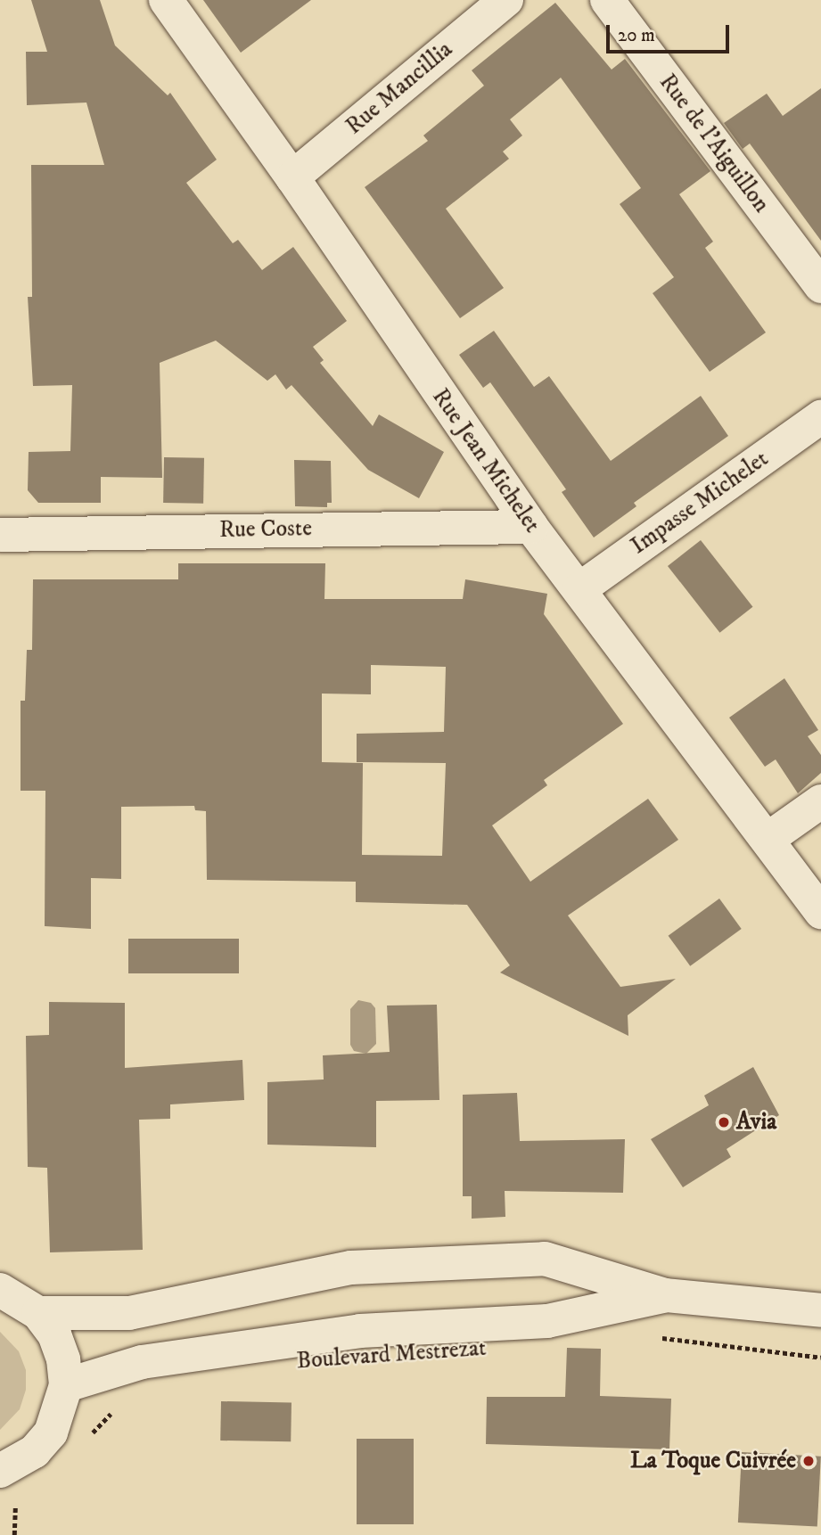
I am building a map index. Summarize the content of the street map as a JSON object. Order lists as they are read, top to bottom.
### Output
{
  "streets": {
    "street": [
      "Rue Mancillia",
      "Rue de l'Aiguillon",
      "Rue Jean Michelet",
      "Impasse Michelet",
      "Rue Coste",
      "Boulevard Mestrezat"
    ]
  },
  "crossings": [
    ["Rue Mancillia", "Rue Jean Michelet"],
    ["Rue Jean Michelet", "Impasse Michelet"],
    ["Rue Jean Michelet", "Rue Coste"]
  ],
  "places": ["Avia", "La Toque Cuivrée"],
  "scale_bar": "20 m"
}
